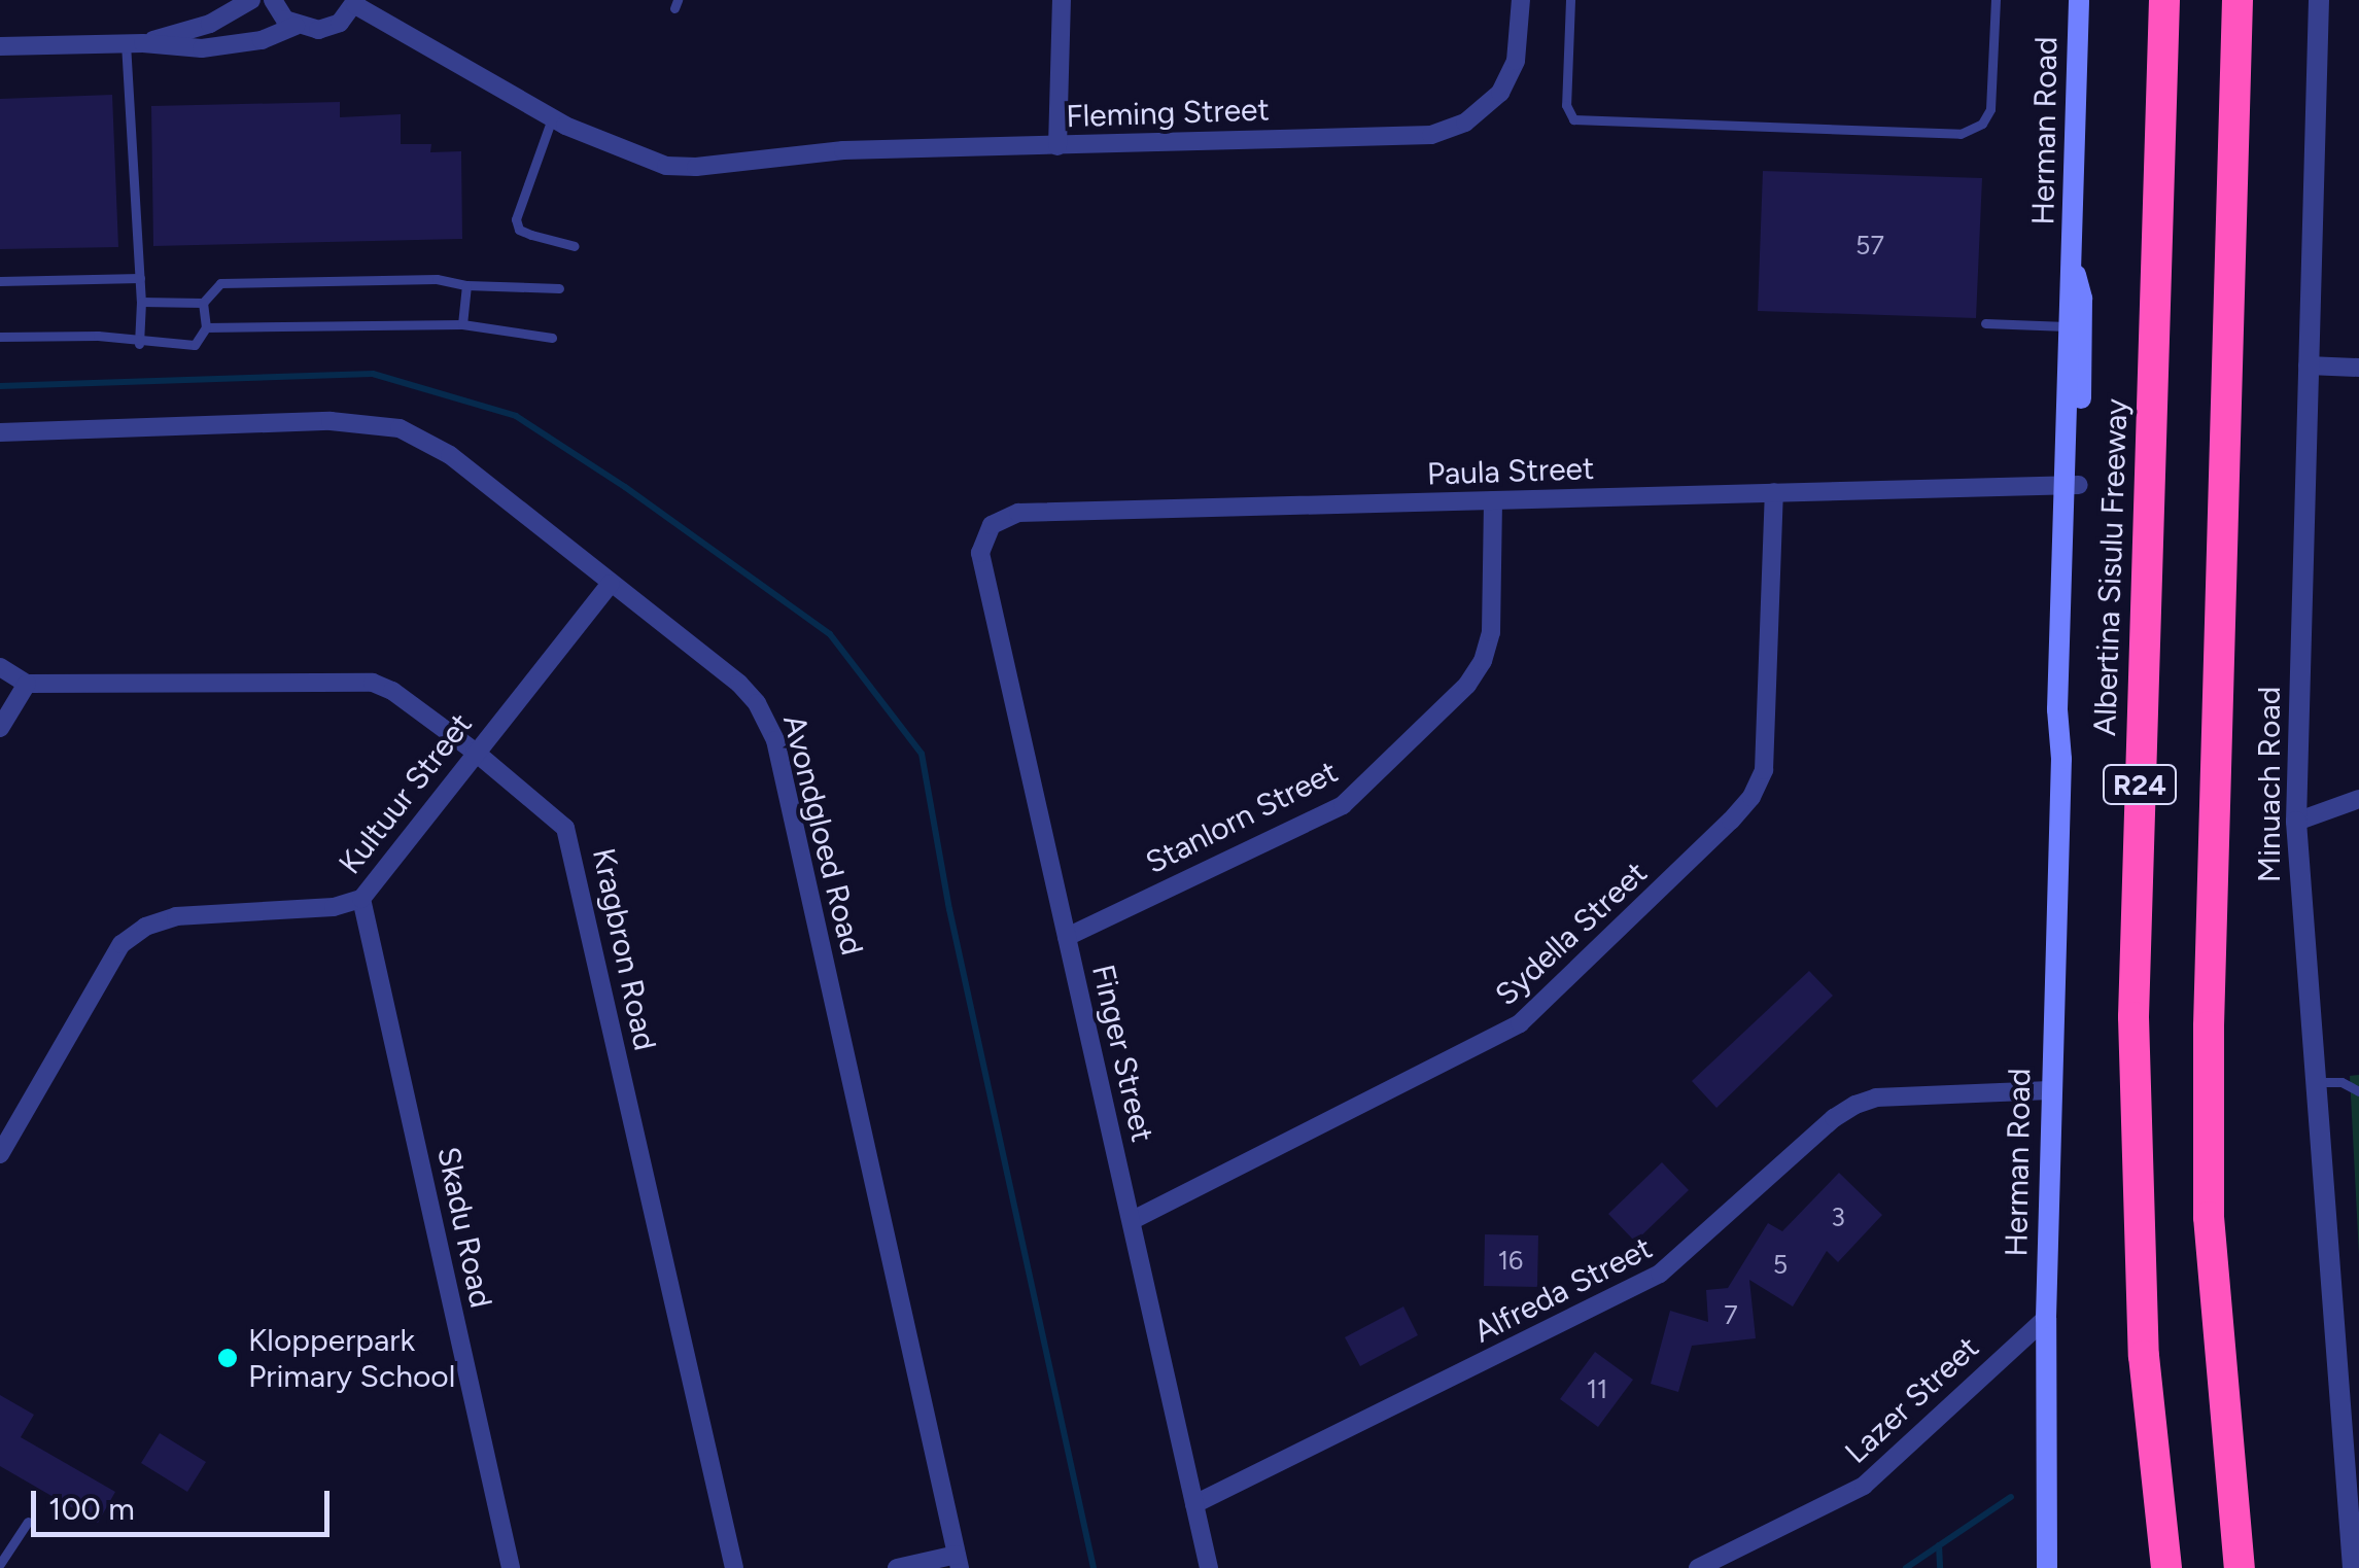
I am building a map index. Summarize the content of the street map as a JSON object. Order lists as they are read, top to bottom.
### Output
{
  "streets": {
    "highway": ["Albertina Sisulu Freeway", "R24"],
    "main road": ["Herman Road"],
    "street": [
      "Fleming Street",
      "Paula Street",
      "Minuach Road",
      "Kultuur Street",
      "Stanlorn Street",
      "Avondgloed Road",
      "Sydella Street",
      "Kragbron Road",
      "Finger Street",
      "Skadu Road",
      "Alfreda Street",
      "Lazer Street"
    ]
  },
  "crossings": [
    ["Herman Road", "Paula Street"],
    ["Herman Road", "Alfreda Street"],
    ["Herman Road", "Lazer Street"],
    ["Paula Street", "Stanlorn Street"],
    ["Paula Street", "Sydella Street"],
    ["Paula Street", "Finger Street"],
    ["Kultuur Street", "Avondgloed Road"],
    ["Kultuur Street", "Kragbron Road"],
    ["Kultuur Street", "Skadu Road"],
    ["Stanlorn Street", "Finger Street"],
    ["Sydella Street", "Finger Street"],
    ["Finger Street", "Alfreda Street"]
  ],
  "places": ["Klopperpark Primary School"],
  "house_numbers": [
    "57",
    "3",
    "16",
    "5",
    "7",
    "11"
  ],
  "scale_bar": "100 m"
}
